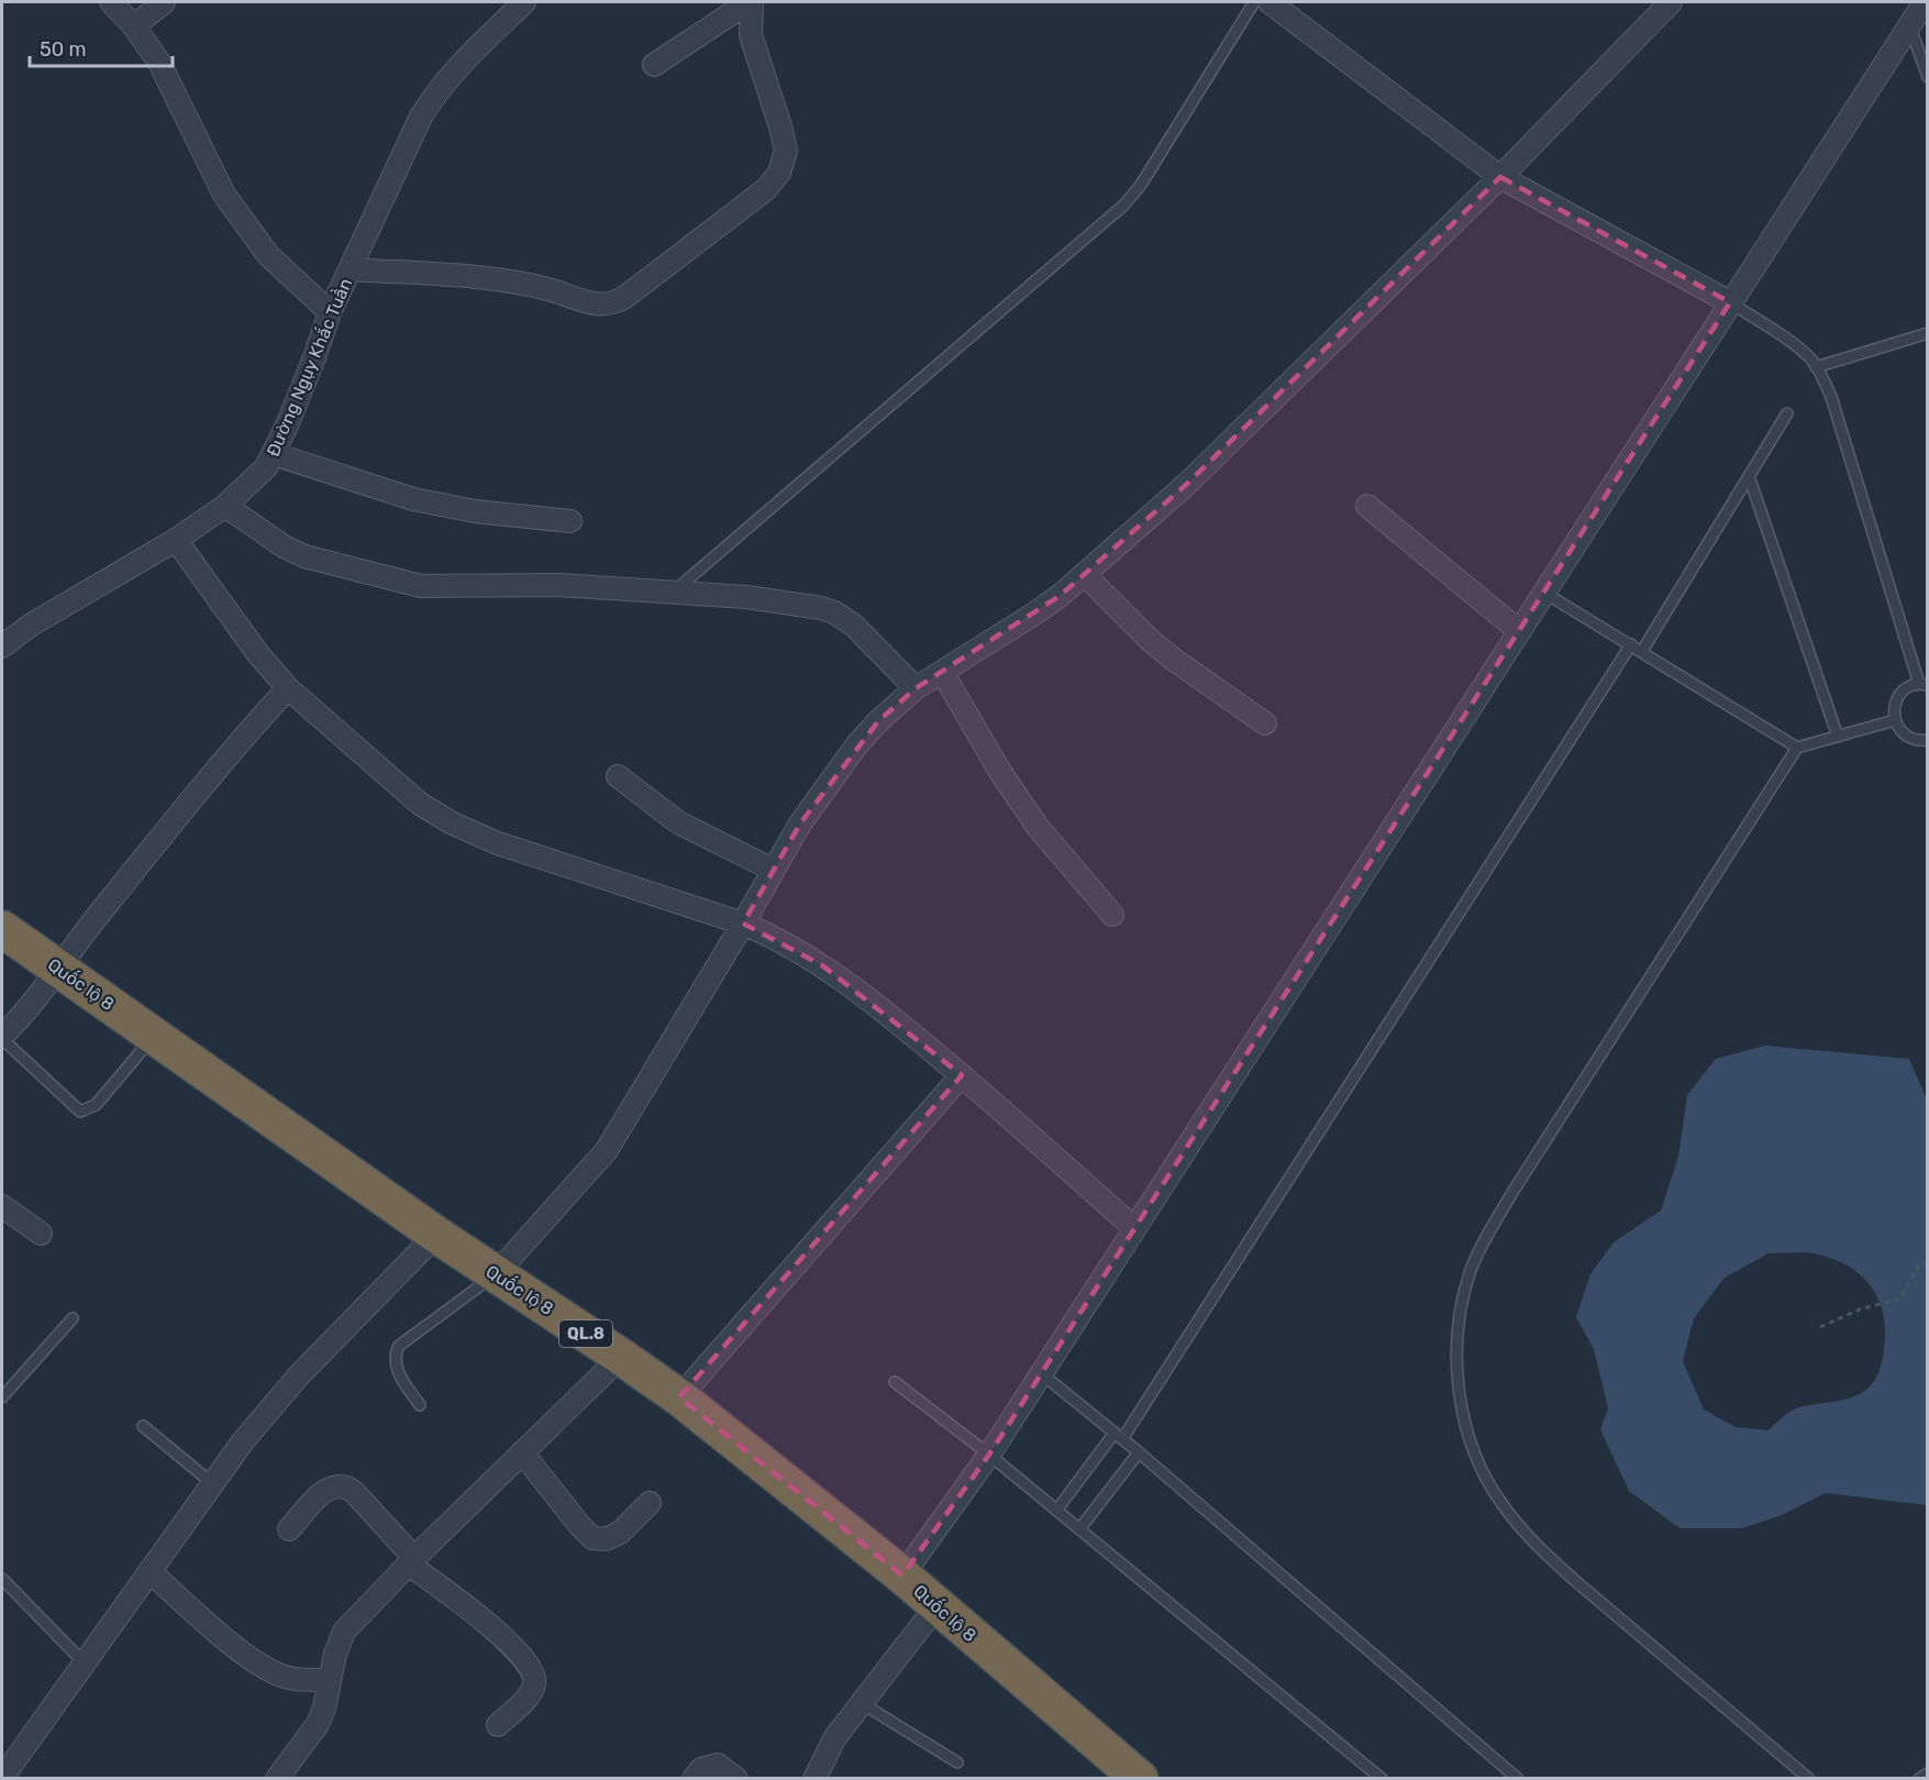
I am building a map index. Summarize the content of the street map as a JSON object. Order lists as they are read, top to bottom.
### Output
{
  "streets": {
    "highway": ["Quốc lộ 8", "QL.8"],
    "street": ["Đường Ngụy Khắc Tuần"]
  },
  "scale_bar": "50 m"
}
